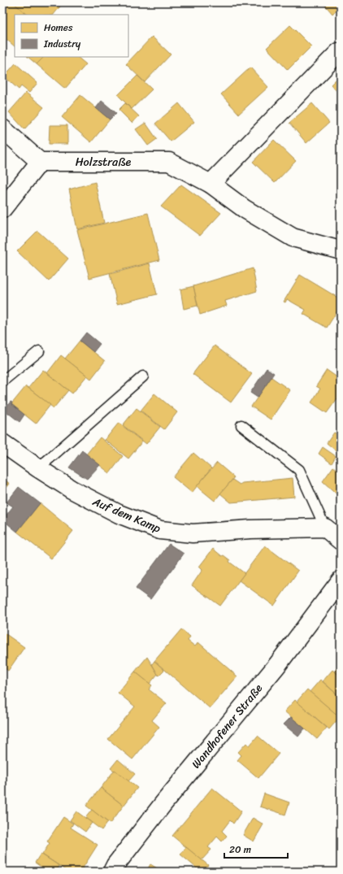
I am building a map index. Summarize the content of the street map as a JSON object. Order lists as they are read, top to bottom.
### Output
{
  "streets": {
    "street": ["Holzstraße", "Auf dem Kamp", "Wandhofener Straße"]
  },
  "legend": ["Homes", "Industry"],
  "scale_bar": "20 m"
}
